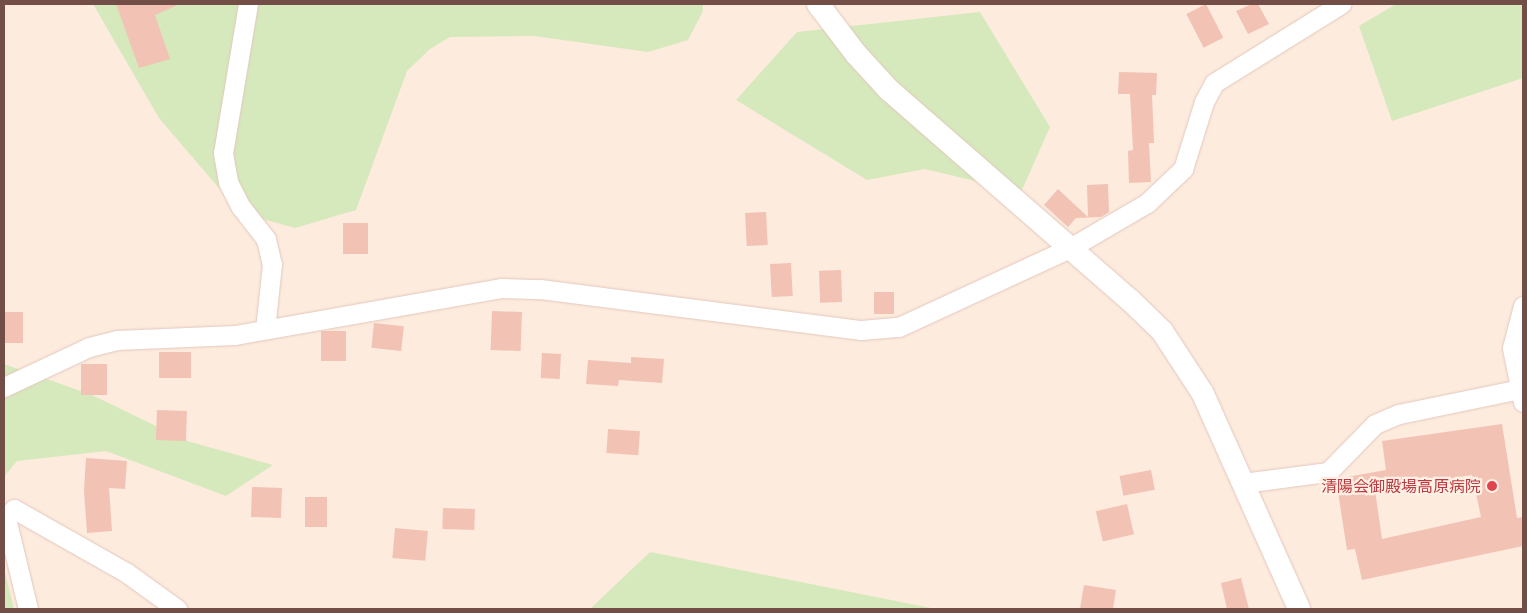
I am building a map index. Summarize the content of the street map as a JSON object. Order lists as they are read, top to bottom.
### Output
{
  "places": ["清陽会御殿場高原病院"]
}
